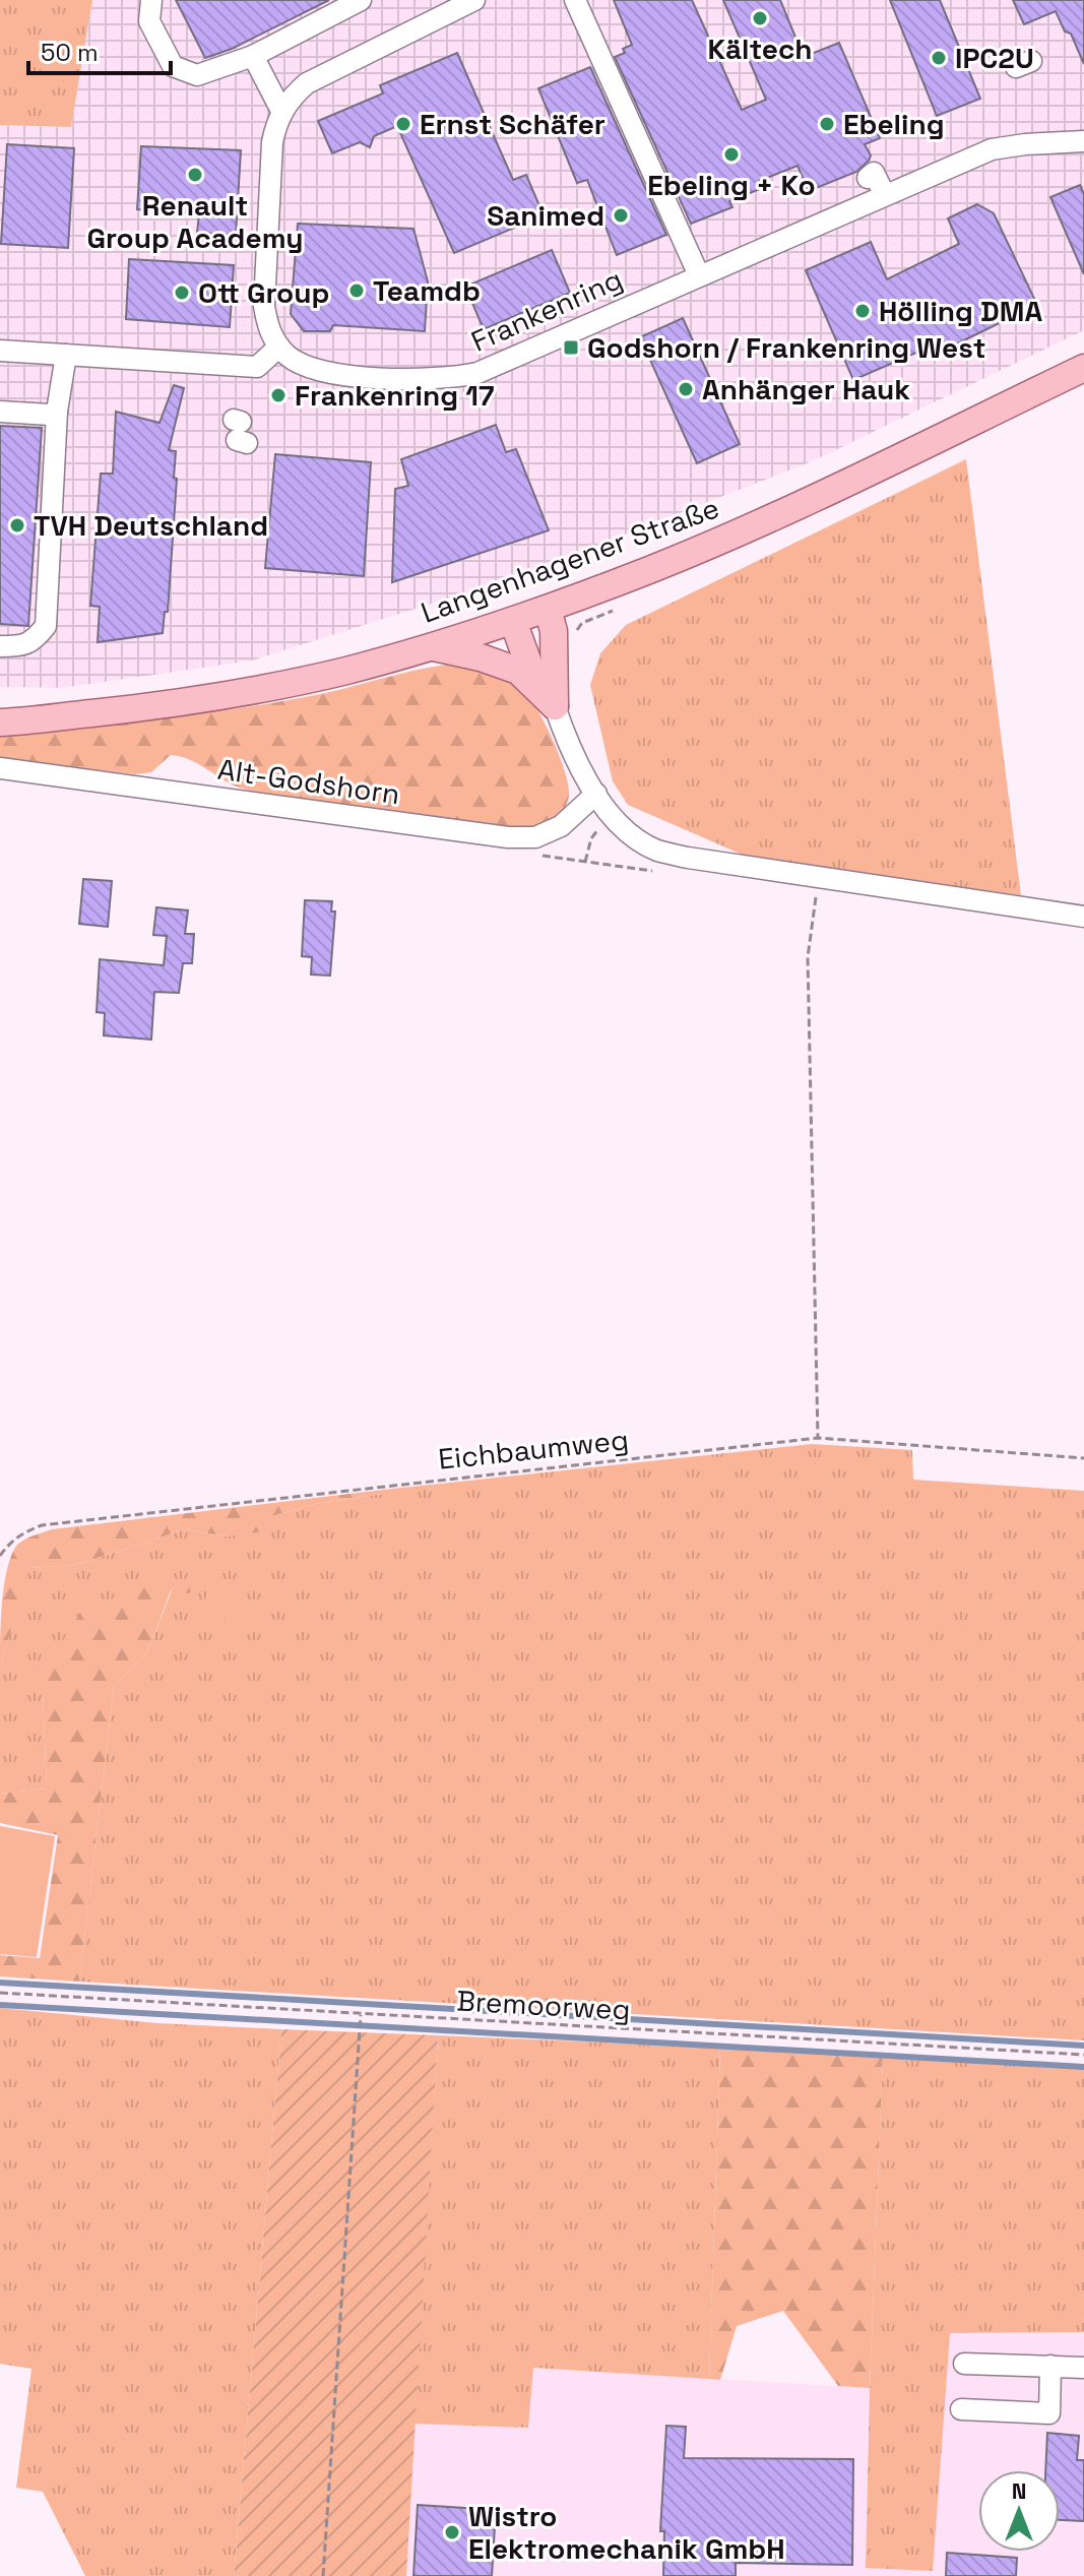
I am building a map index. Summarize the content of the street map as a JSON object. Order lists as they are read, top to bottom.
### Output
{
  "streets": {
    "main road": ["Langenhagener Straße"],
    "street": ["Frankenring", "Alt-Godshorn"],
    "path": ["Eichbaumweg", "Bremoorweg"]
  },
  "places": {
    "other": [
      "Kältech",
      "IPC2U",
      "Ernst Schäfer",
      "Ebeling",
      "Ebeling + Ko",
      "Renault Group Academy",
      "Sanimed",
      "Teamdb",
      "Ott Group",
      "Hölling DMA",
      "Anhänger Hauk",
      "Frankenring 17",
      "TVH Deutschland",
      "Wistro Elektromechanik GmbH"
    ],
    "transit": ["Godshorn / Frankenring West"]
  },
  "scale_bar": "50 m",
  "north": "top"
}
